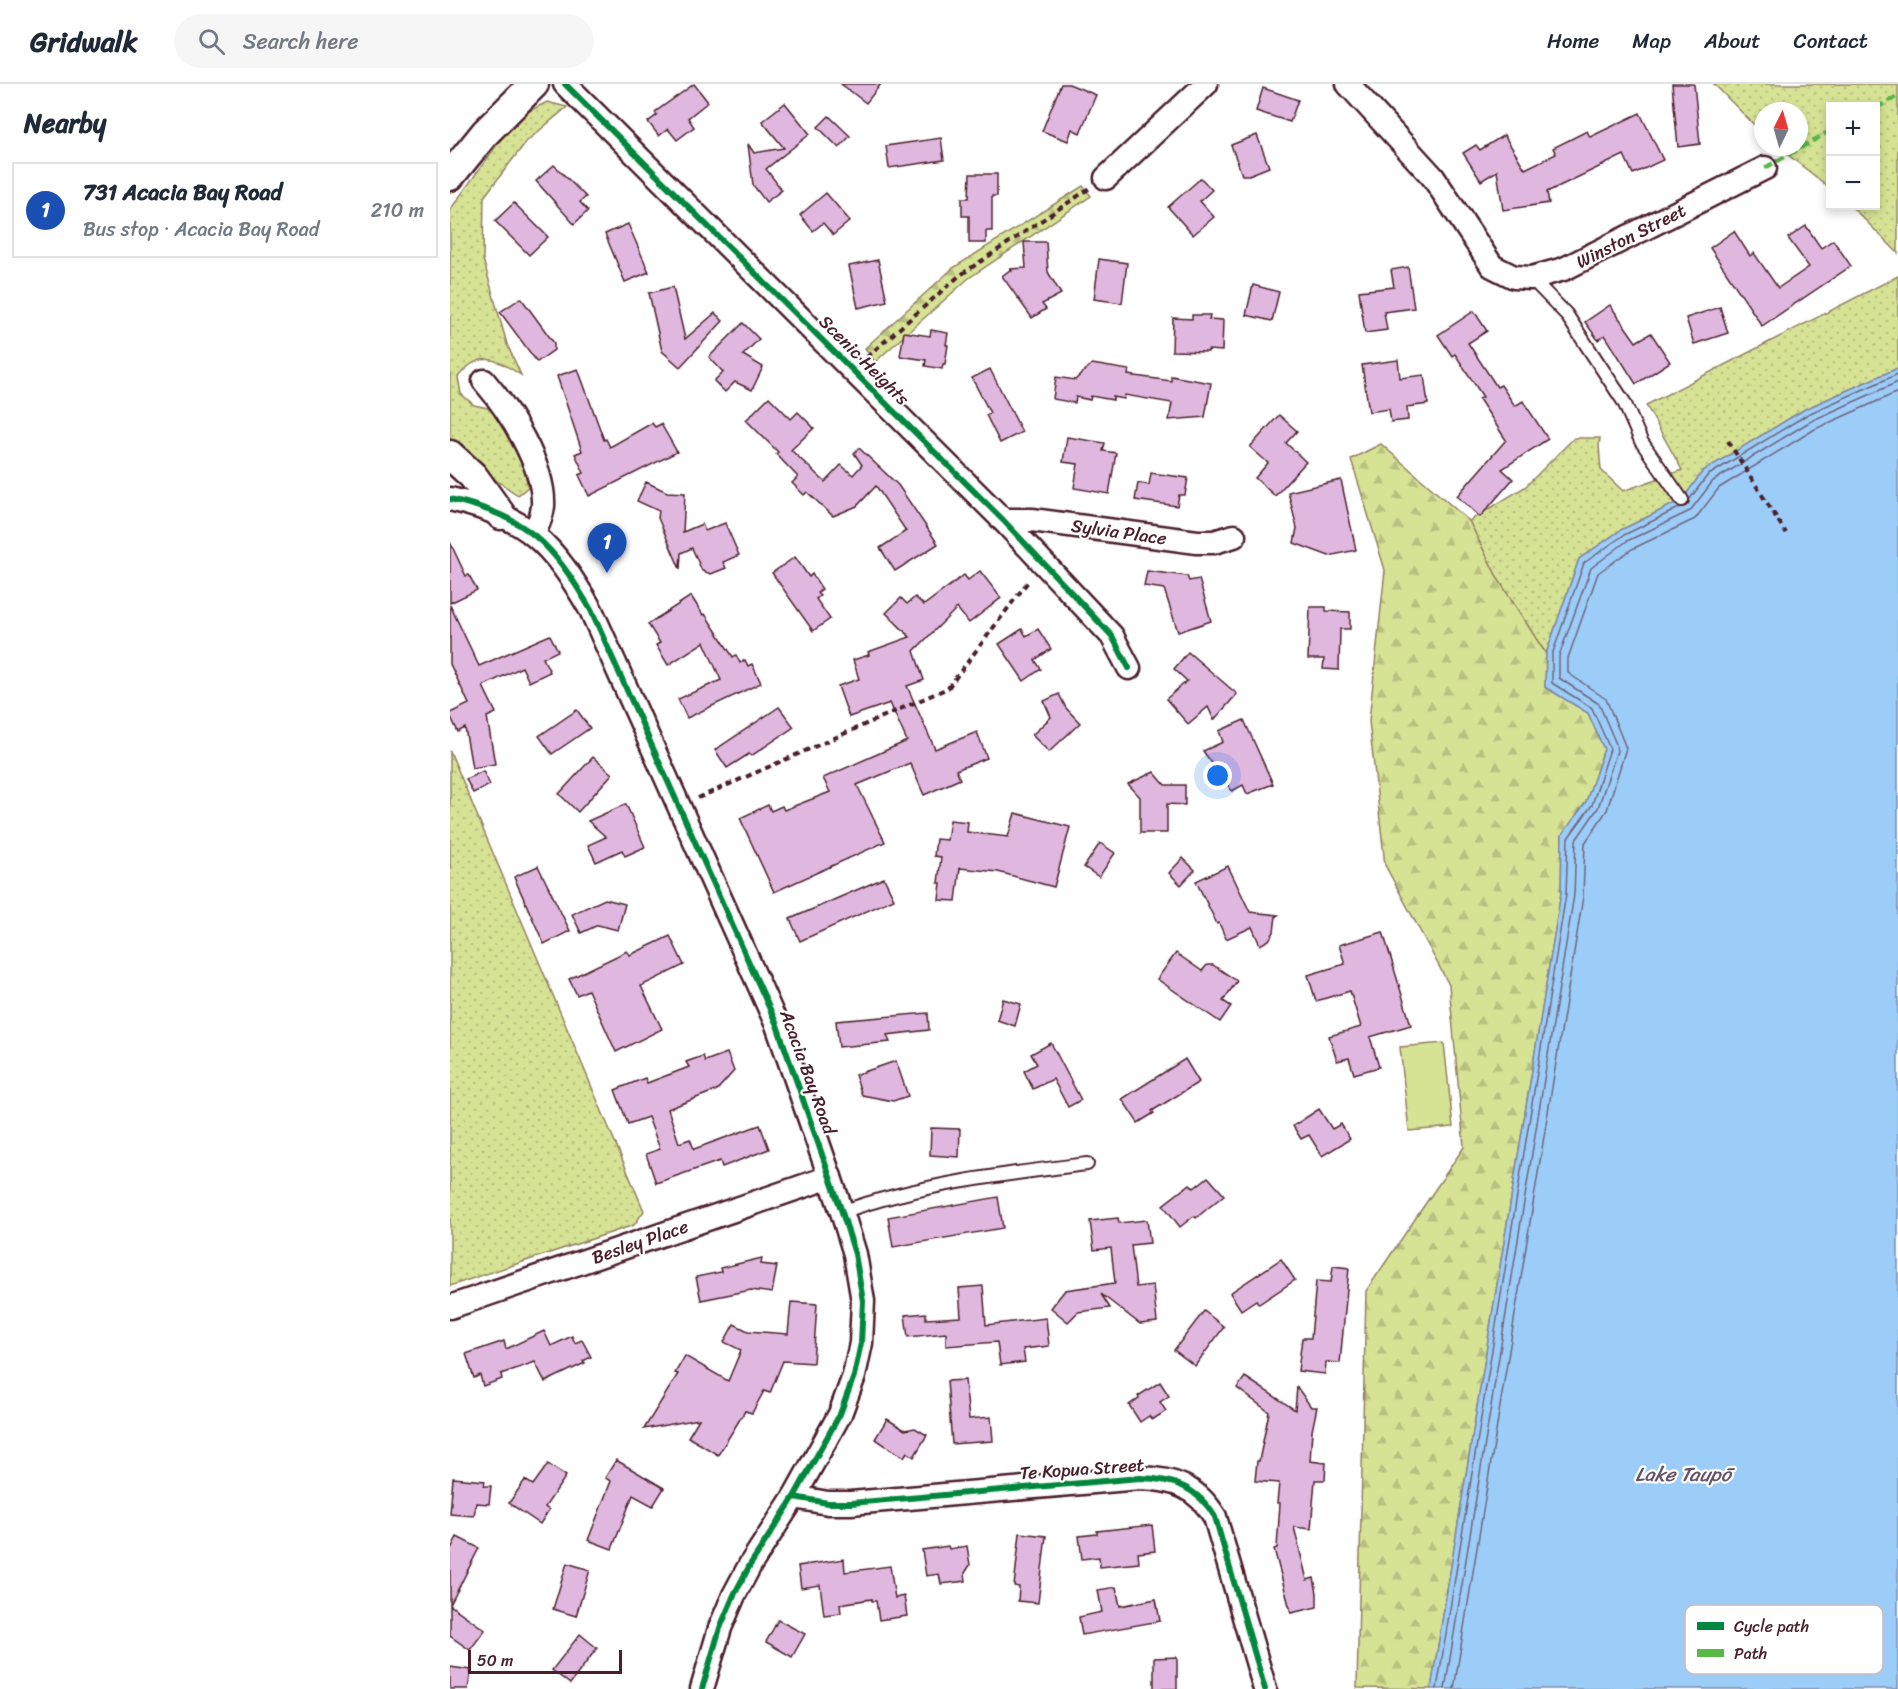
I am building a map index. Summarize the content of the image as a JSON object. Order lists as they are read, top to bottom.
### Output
{
  "streets": {
    "street": [
      "Winston Street",
      "Scenic Heights",
      "Sylvia Place",
      "Acacia Bay Road",
      "Besley Place",
      "Te Kopua Street"
    ]
  },
  "crossings": [
    ["Scenic Heights", "Sylvia Place"],
    ["Acacia Bay Road", "Besley Place"],
    ["Acacia Bay Road", "Te Kopua Street"]
  ],
  "water": ["Lake Taupō"],
  "legend": ["Cycle path", "Path"],
  "scale_bar": "50 m",
  "north": "top",
  "page": {
    "header": "Gridwalk",
    "search": "Search here",
    "nav": [
      "Home",
      "Map",
      "About",
      "Contact"
    ],
    "heading": "Nearby",
    "map_buttons": ["+", "−"],
    "list": [
      {
        "mark": "1",
        "name": "731 Acacia Bay Road",
        "note": "Bus stop · Acacia Bay Road",
        "value": "210 m"
      }
    ],
    "pins": "1",
    "scale": "50 m"
  }
}
